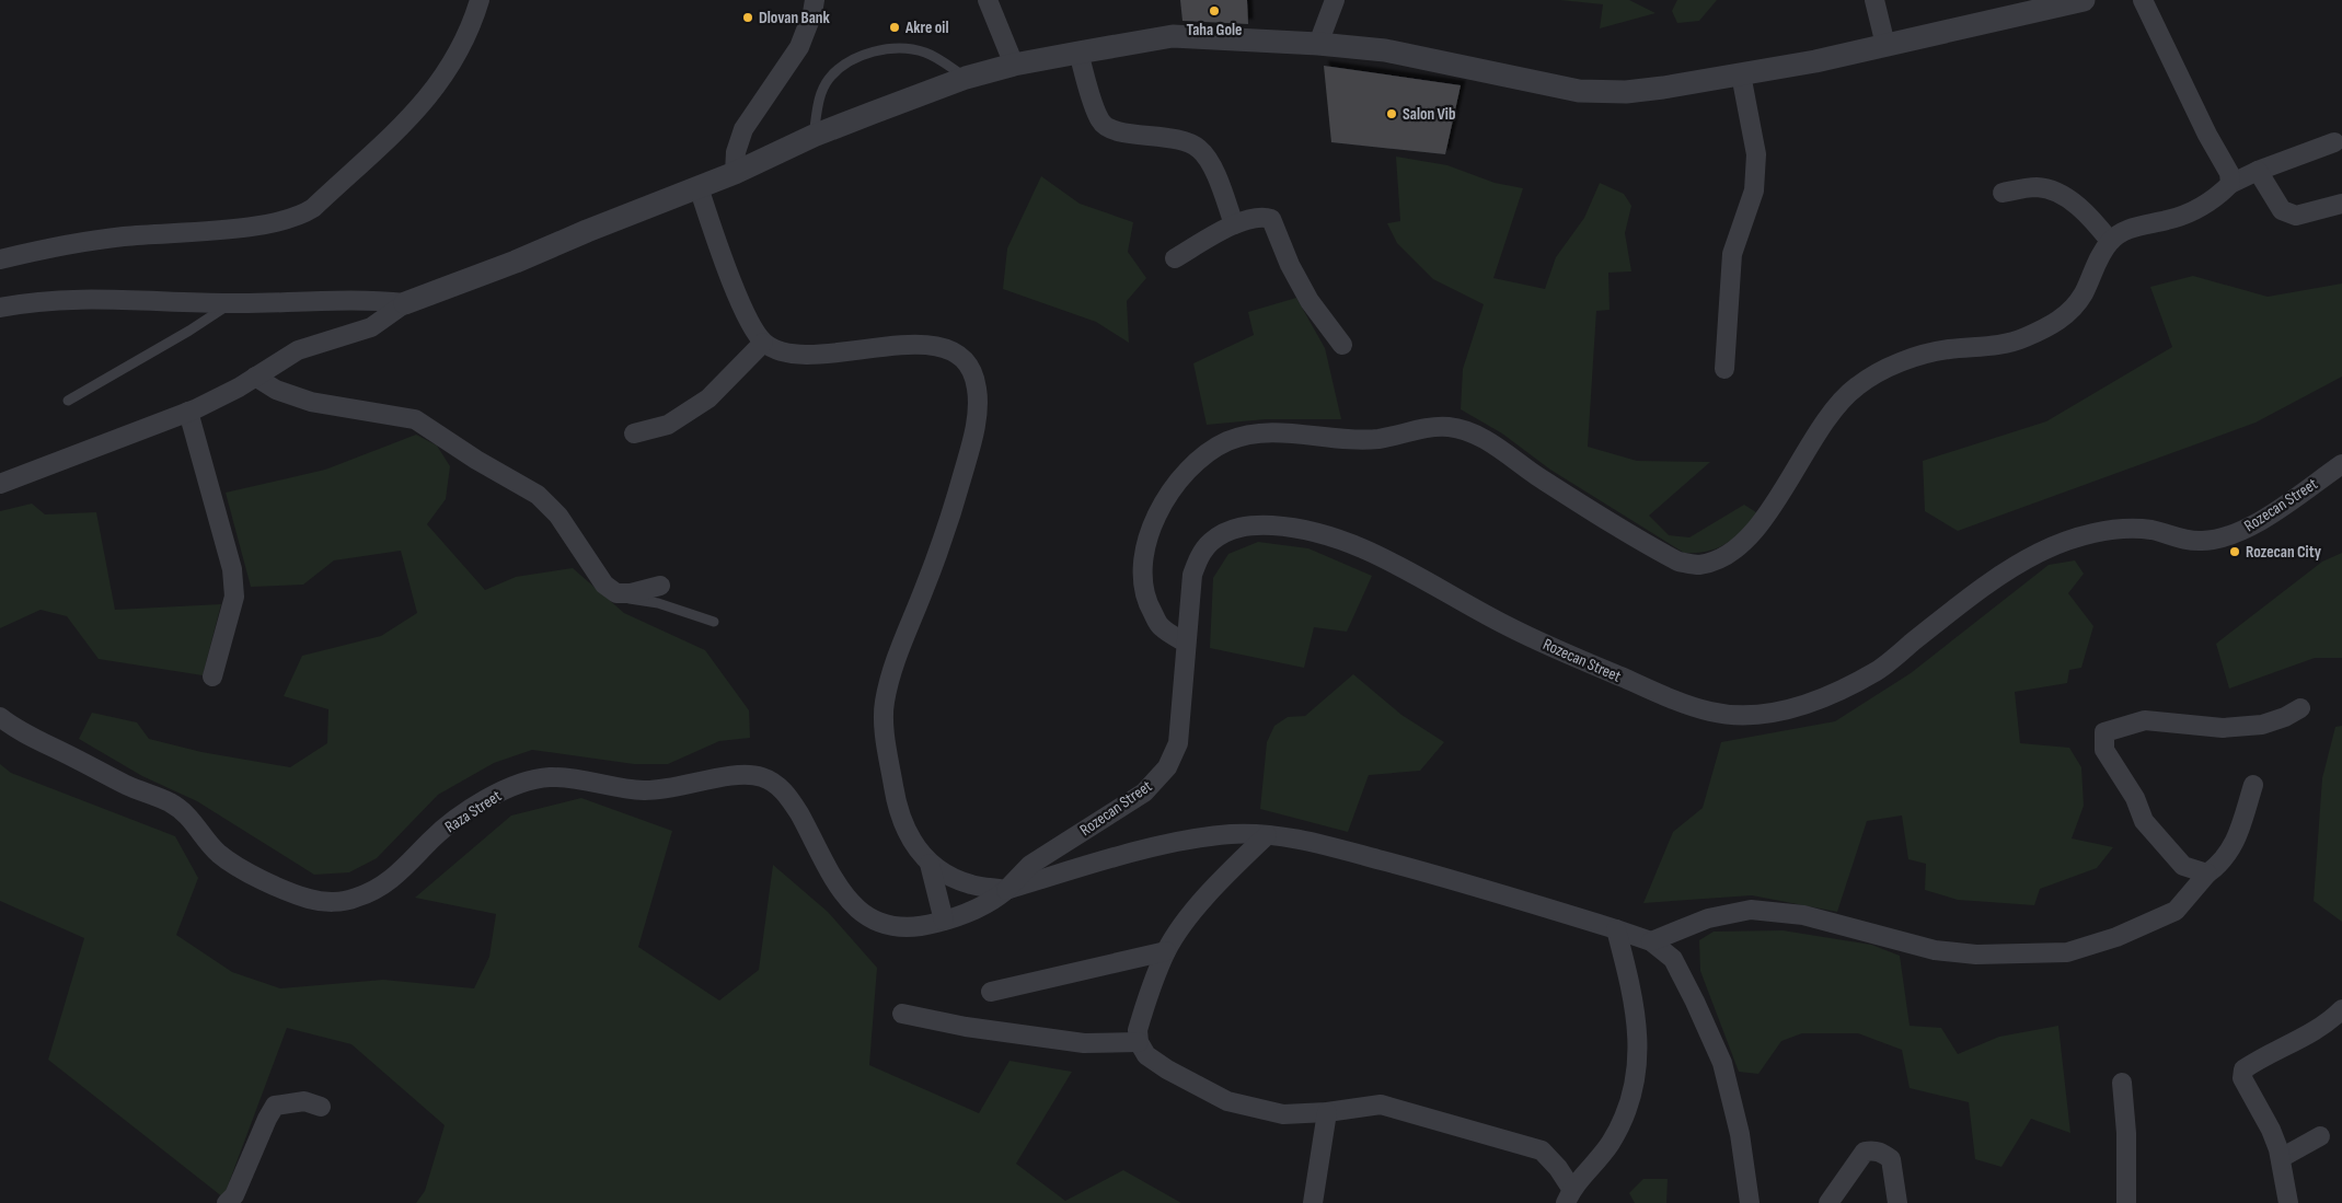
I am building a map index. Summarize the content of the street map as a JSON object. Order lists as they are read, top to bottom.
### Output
{
  "streets": {
    "street": ["Rozecan Street", "Raza Street"]
  },
  "crossings": [
    ["Rozecan Street", "Raza Street"]
  ],
  "places": [
    "Taha Gole",
    "Dlovan Bank",
    "Akre oil",
    "Salon Vib",
    "Rozecan City"
  ]
}
